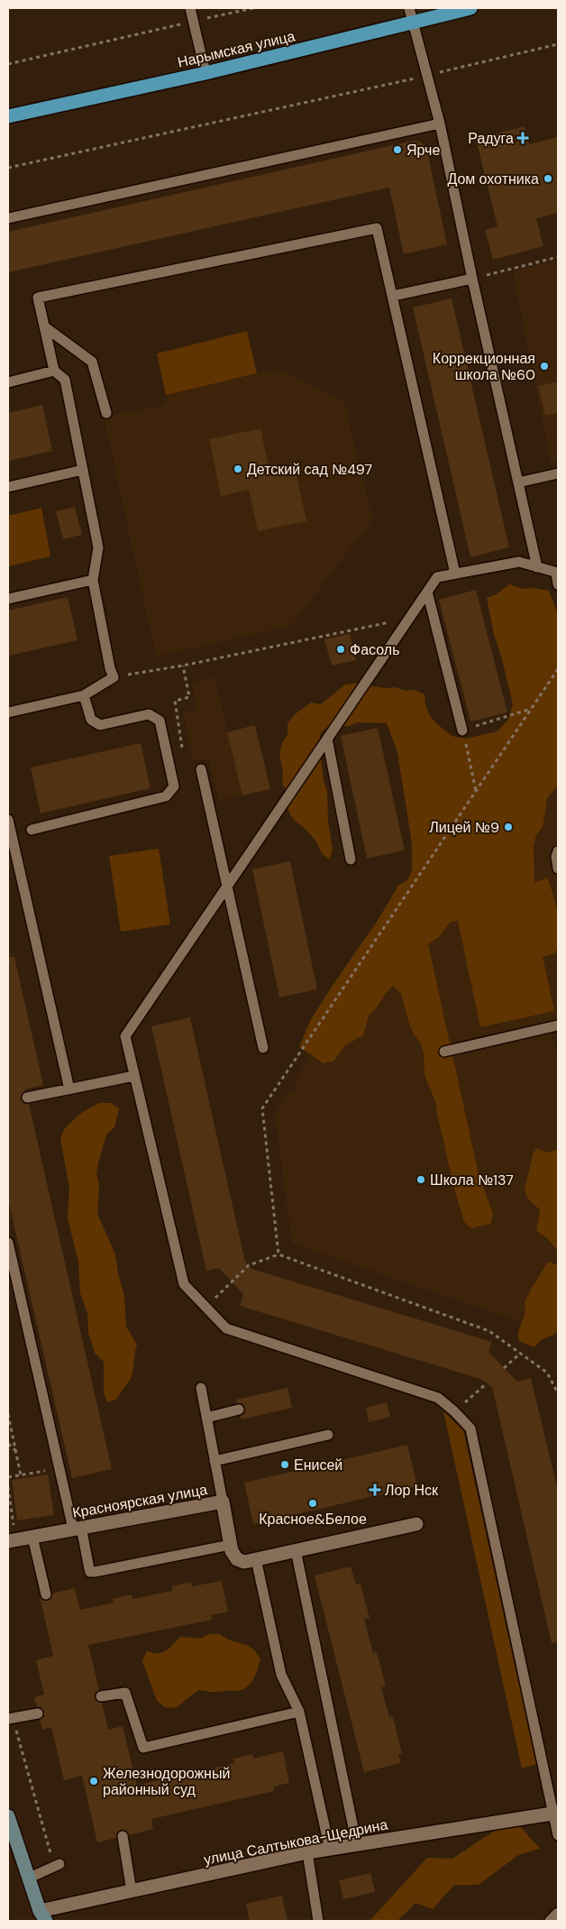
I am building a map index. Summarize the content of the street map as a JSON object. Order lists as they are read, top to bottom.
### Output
{
  "streets": {
    "main road": ["Нарымская улица"],
    "street": ["Красноярская улица", "улица Салтыкова-Щедрина"]
  },
  "places": {
    "health": ["Радуга", "Лор Нск"],
    "other": [
      "Ярче",
      "Дом охотника",
      "Коррекционная школа №60",
      "Детский сад №497",
      "Фасоль",
      "Лицей №9",
      "Школа №137",
      "Енисей",
      "Красное&Белое",
      "Железнодорожный районный суд"
    ]
  }
}
